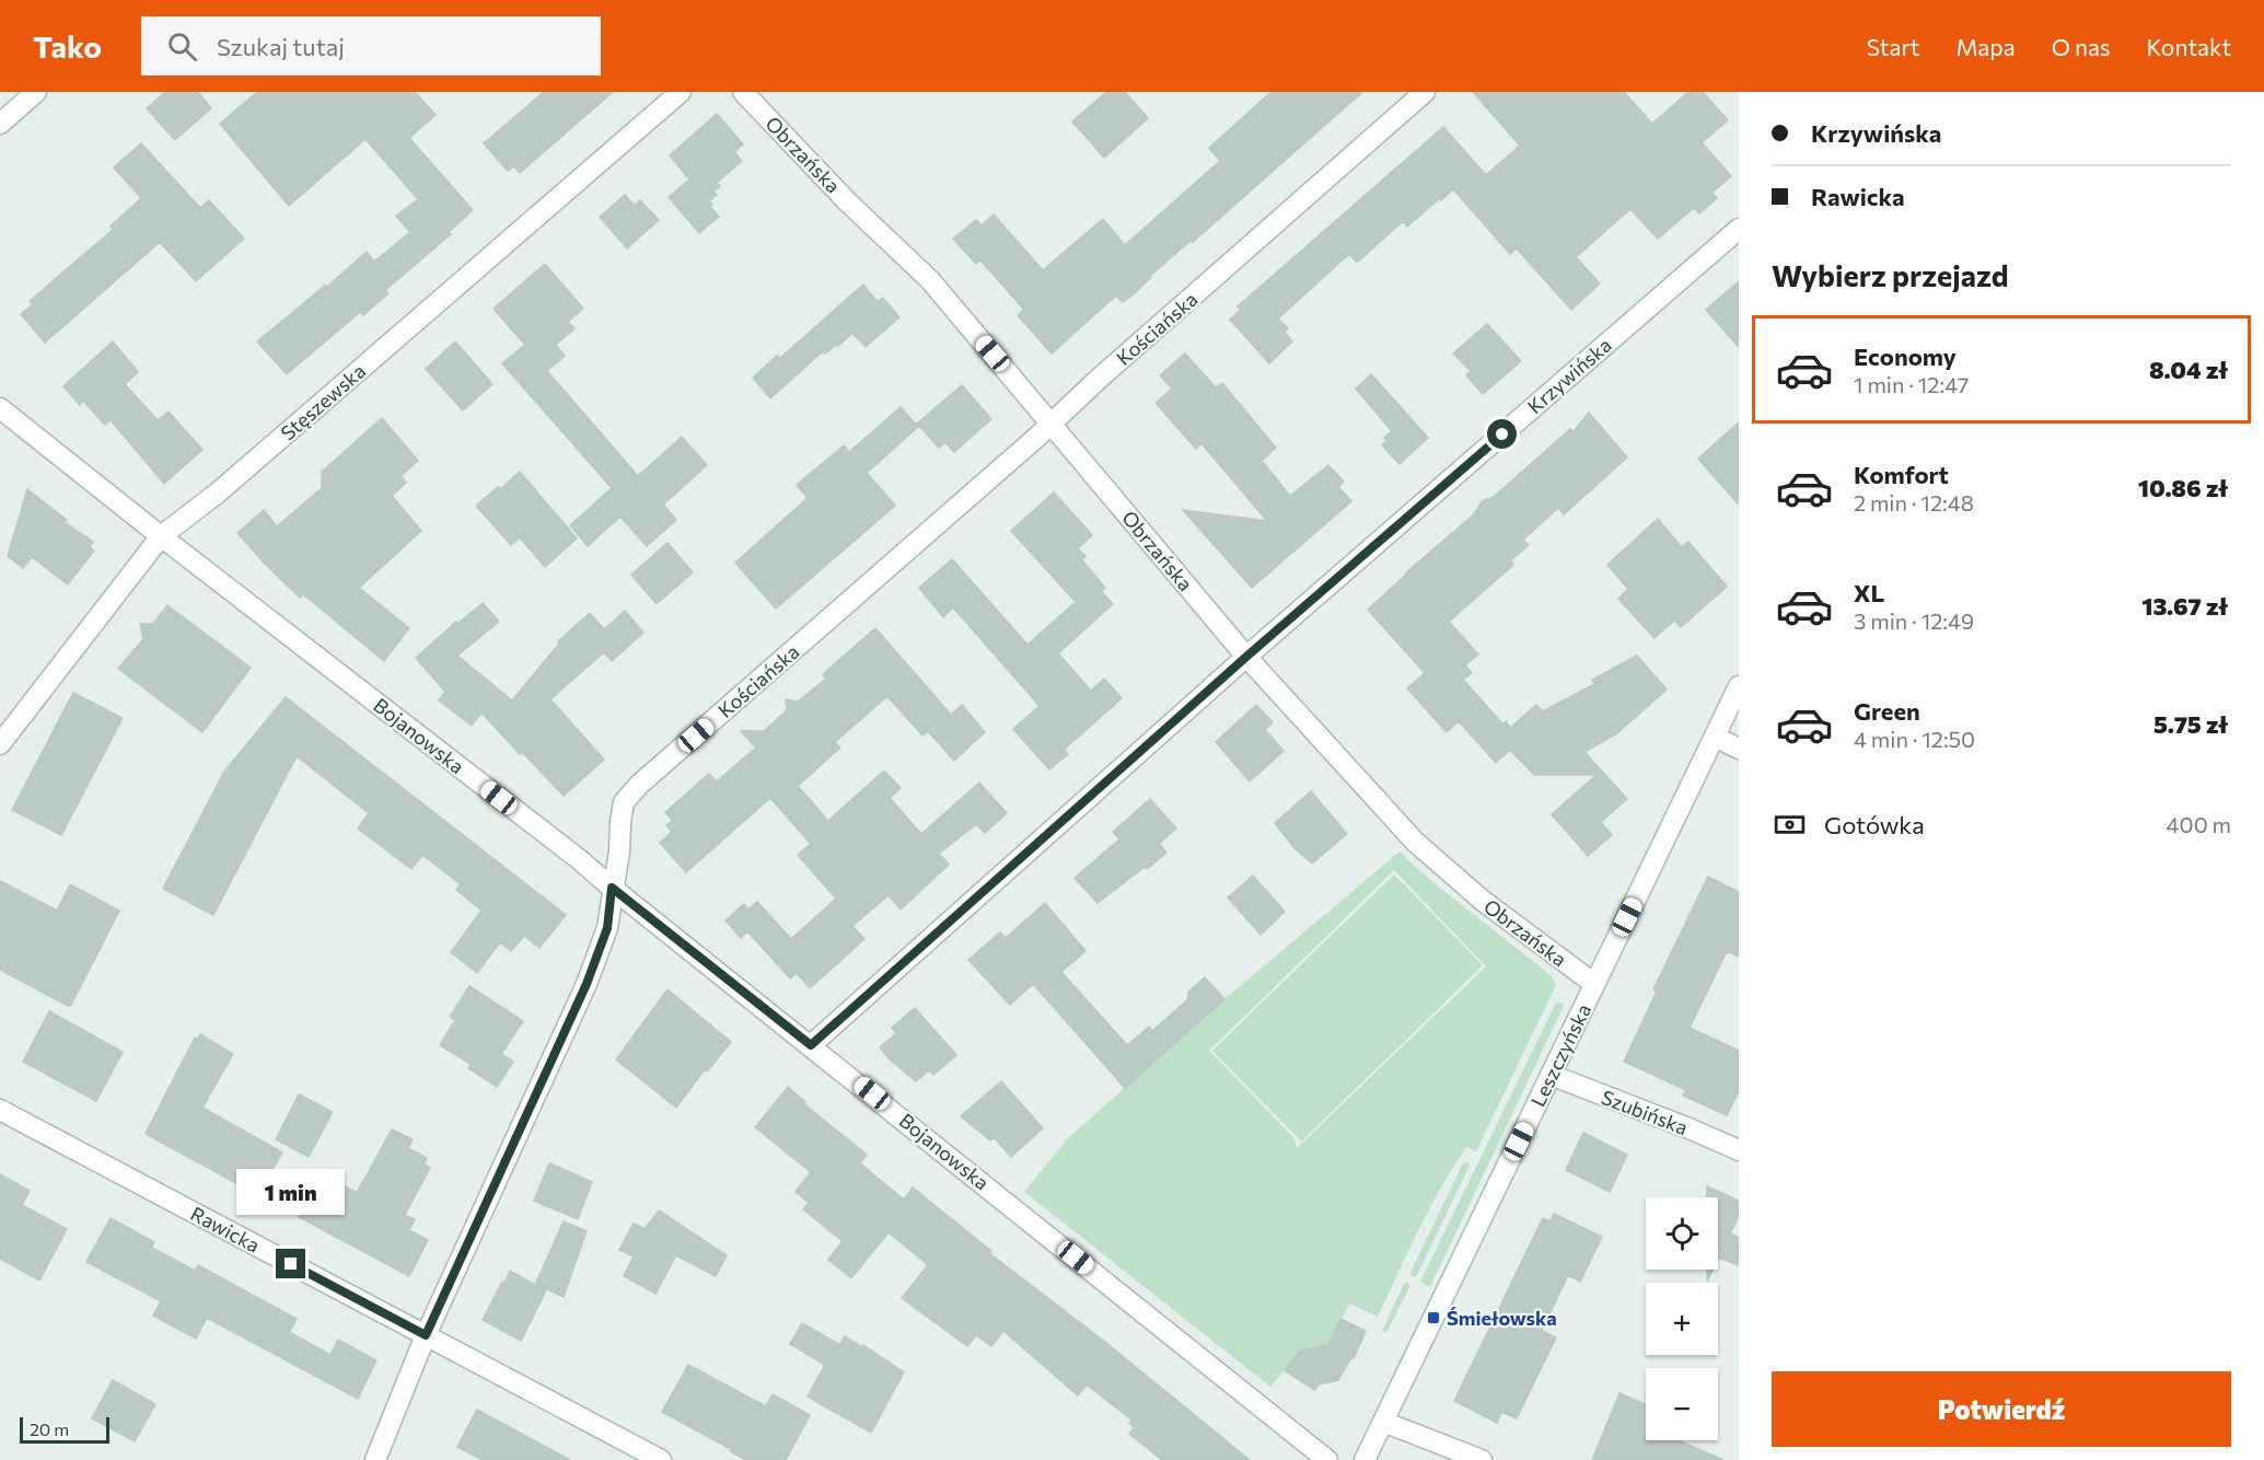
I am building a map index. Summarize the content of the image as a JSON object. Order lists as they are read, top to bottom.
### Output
{
  "streets": {
    "street": [
      "Obrzańska",
      "Kościańska",
      "Krzywińska",
      "Stęszewska",
      "Bojanowska",
      "Leszczyńska",
      "Szubińska",
      "Rawicka"
    ]
  },
  "crossings": [
    ["Obrzańska", "Kościańska"],
    ["Obrzańska", "Krzywińska"],
    ["Obrzańska", "Leszczyńska"],
    ["Kościańska", "Bojanowska"],
    ["Kościańska", "Rawicka"],
    ["Krzywińska", "Bojanowska"],
    ["Stęszewska", "Bojanowska"],
    ["Leszczyńska", "Szubińska"]
  ],
  "places": {
    "transit": ["Śmiełowska"]
  },
  "scale_bar": "20 m",
  "page": {
    "header": "Tako",
    "search": "Szukaj tutaj",
    "nav": [
      "Start",
      "Mapa",
      "O nas",
      "Kontakt"
    ],
    "banner": ["Krzywińska", "Rawicka"],
    "heading": "Wybierz przejazd",
    "list": [
      {
        "name": "Economy",
        "note": "1 min · 12:47",
        "value": "8.04 zł"
      },
      {
        "name": "Komfort",
        "note": "2 min · 12:48",
        "value": "10.86 zł"
      },
      {
        "name": "XL",
        "note": "3 min · 12:49",
        "value": "13.67 zł"
      },
      {
        "name": "Green",
        "note": "4 min · 12:50",
        "value": "5.75 zł"
      }
    ],
    "pay": ["Gotówka", "400 m"],
    "bubble": "1 min",
    "map_buttons": ["+", "−"],
    "buttons": "Potwierdź",
    "scale": "20 m"
  }
}
